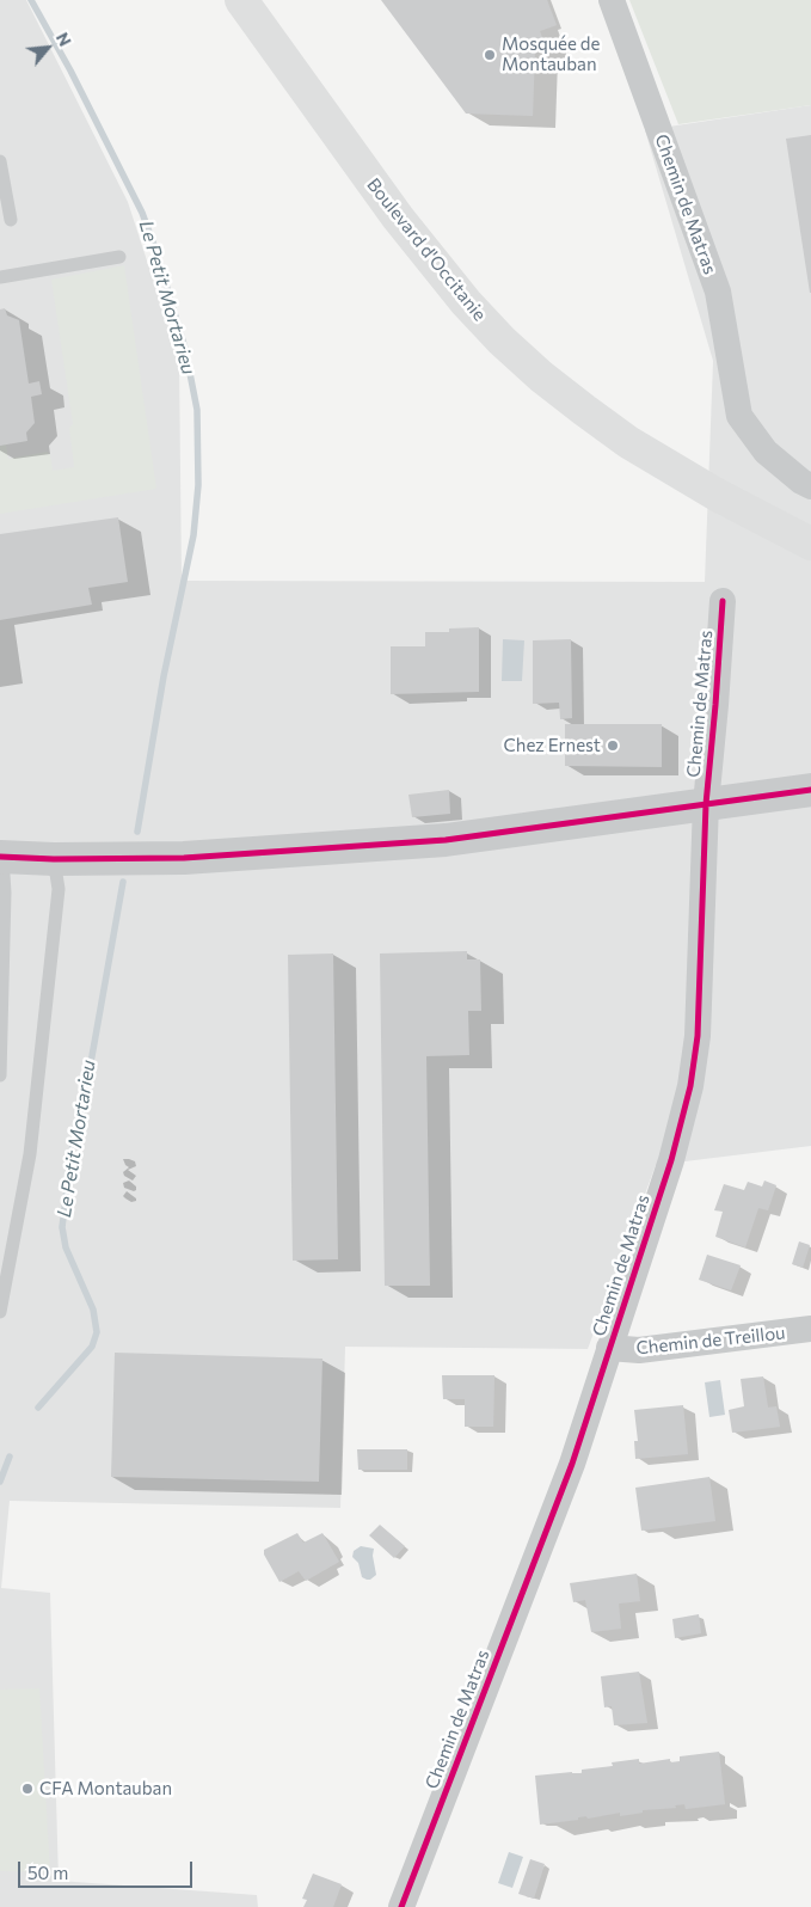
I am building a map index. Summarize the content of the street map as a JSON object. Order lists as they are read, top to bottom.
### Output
{
  "streets": {
    "main road": ["Boulevard d'Occitanie"],
    "street": ["Chemin de Matras", "Chemin de Treillou"]
  },
  "crossings": [
    ["Chemin de Matras", "Chemin de Treillou"]
  ],
  "water": ["Le Petit Mortarieu"],
  "places": ["Mosquée de Montauban", "Chez Ernest", "CFA Montauban"],
  "scale_bar": "50 m",
  "north": "top right"
}
